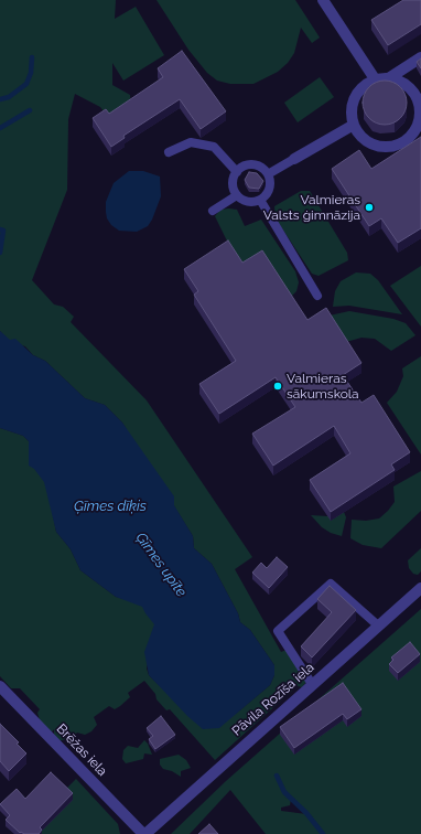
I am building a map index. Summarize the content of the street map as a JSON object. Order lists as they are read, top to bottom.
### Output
{
  "streets": {
    "street": ["Pāvila Rozīša iela", "Brēžas iela"]
  },
  "crossings": [
    ["Pāvila Rozīša iela", "Brēžas iela"]
  ],
  "water": ["Ģīmes dīķis", "Ģīmes upīte"],
  "places": ["Valmieras Valsts ģimnāzija", "Valmieras sākumskola"]
}
